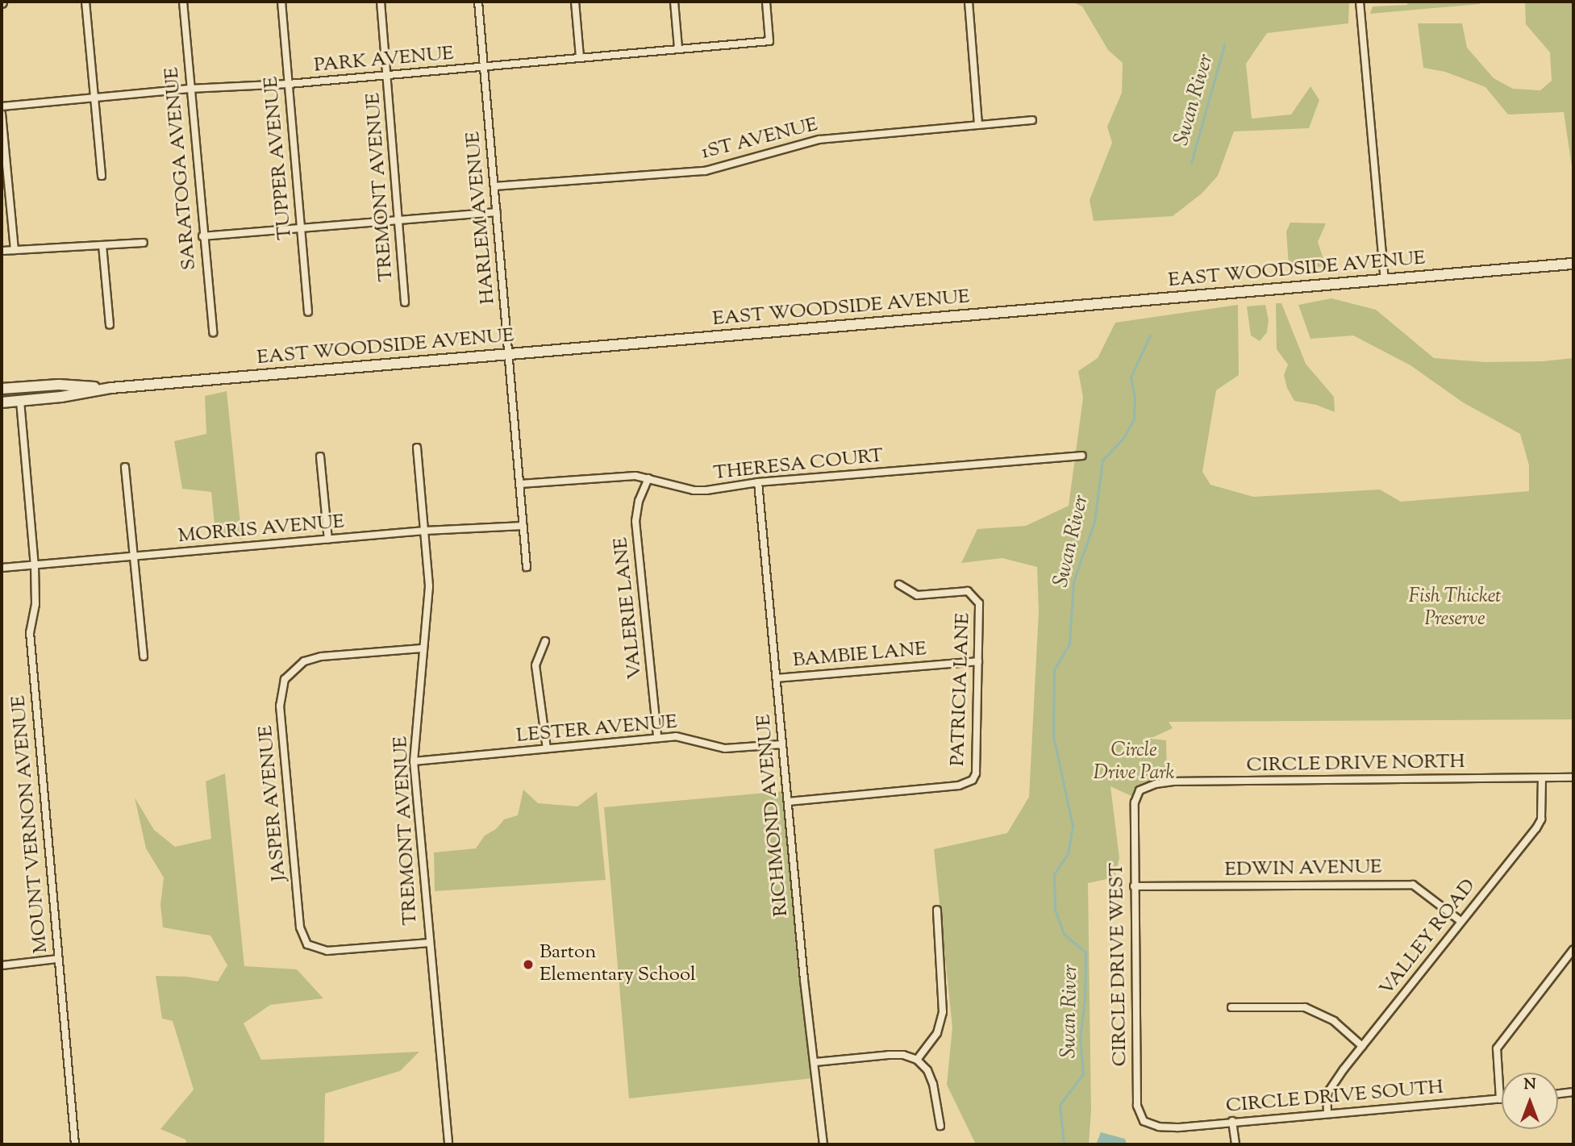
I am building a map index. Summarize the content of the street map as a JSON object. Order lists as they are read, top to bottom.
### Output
{
  "streets": {
    "main road": ["EAST WOODSIDE AVENUE"],
    "street": [
      "PARK AVENUE",
      "1ST AVENUE",
      "TUPPER AVENUE",
      "SARATOGA AVENUE",
      "TREMONT AVENUE",
      "HARLEM AVENUE",
      "THERESA COURT",
      "MORRIS AVENUE",
      "VALERIE LANE",
      "BAMBIE LANE",
      "PATRICIA LANE",
      "LESTER AVENUE",
      "CIRCLE DRIVE NORTH",
      "JASPER AVENUE",
      "RICHMOND AVENUE",
      "MOUNT VERNON AVENUE",
      "EDWIN AVENUE",
      "VALLEY ROAD",
      "CIRCLE DRIVE WEST",
      "CIRCLE DRIVE SOUTH"
    ]
  },
  "crossings": [
    ["PARK AVENUE", "TUPPER AVENUE"],
    ["PARK AVENUE", "SARATOGA AVENUE"],
    ["PARK AVENUE", "TREMONT AVENUE"],
    ["PARK AVENUE", "HARLEM AVENUE"],
    ["1ST AVENUE", "HARLEM AVENUE"],
    ["TREMONT AVENUE", "MORRIS AVENUE"],
    ["TREMONT AVENUE", "LESTER AVENUE"],
    ["TREMONT AVENUE", "JASPER AVENUE"],
    ["HARLEM AVENUE", "EAST WOODSIDE AVENUE"],
    ["HARLEM AVENUE", "THERESA COURT"],
    ["HARLEM AVENUE", "MORRIS AVENUE"],
    ["EAST WOODSIDE AVENUE", "MOUNT VERNON AVENUE"],
    ["THERESA COURT", "VALERIE LANE"],
    ["THERESA COURT", "RICHMOND AVENUE"],
    ["MORRIS AVENUE", "MOUNT VERNON AVENUE"],
    ["VALERIE LANE", "LESTER AVENUE"],
    ["BAMBIE LANE", "PATRICIA LANE"],
    ["BAMBIE LANE", "RICHMOND AVENUE"],
    ["PATRICIA LANE", "RICHMOND AVENUE"],
    ["LESTER AVENUE", "RICHMOND AVENUE"],
    ["CIRCLE DRIVE NORTH", "VALLEY ROAD"],
    ["CIRCLE DRIVE NORTH", "CIRCLE DRIVE WEST"],
    ["EDWIN AVENUE", "VALLEY ROAD"],
    ["EDWIN AVENUE", "CIRCLE DRIVE WEST"],
    ["VALLEY ROAD", "CIRCLE DRIVE SOUTH"],
    ["CIRCLE DRIVE WEST", "CIRCLE DRIVE SOUTH"]
  ],
  "water": ["Swan River"],
  "parks": ["Fish Thicket Preserve", "Circle Drive Park"],
  "places": ["Barton Elementary School"],
  "north": "top"
}
